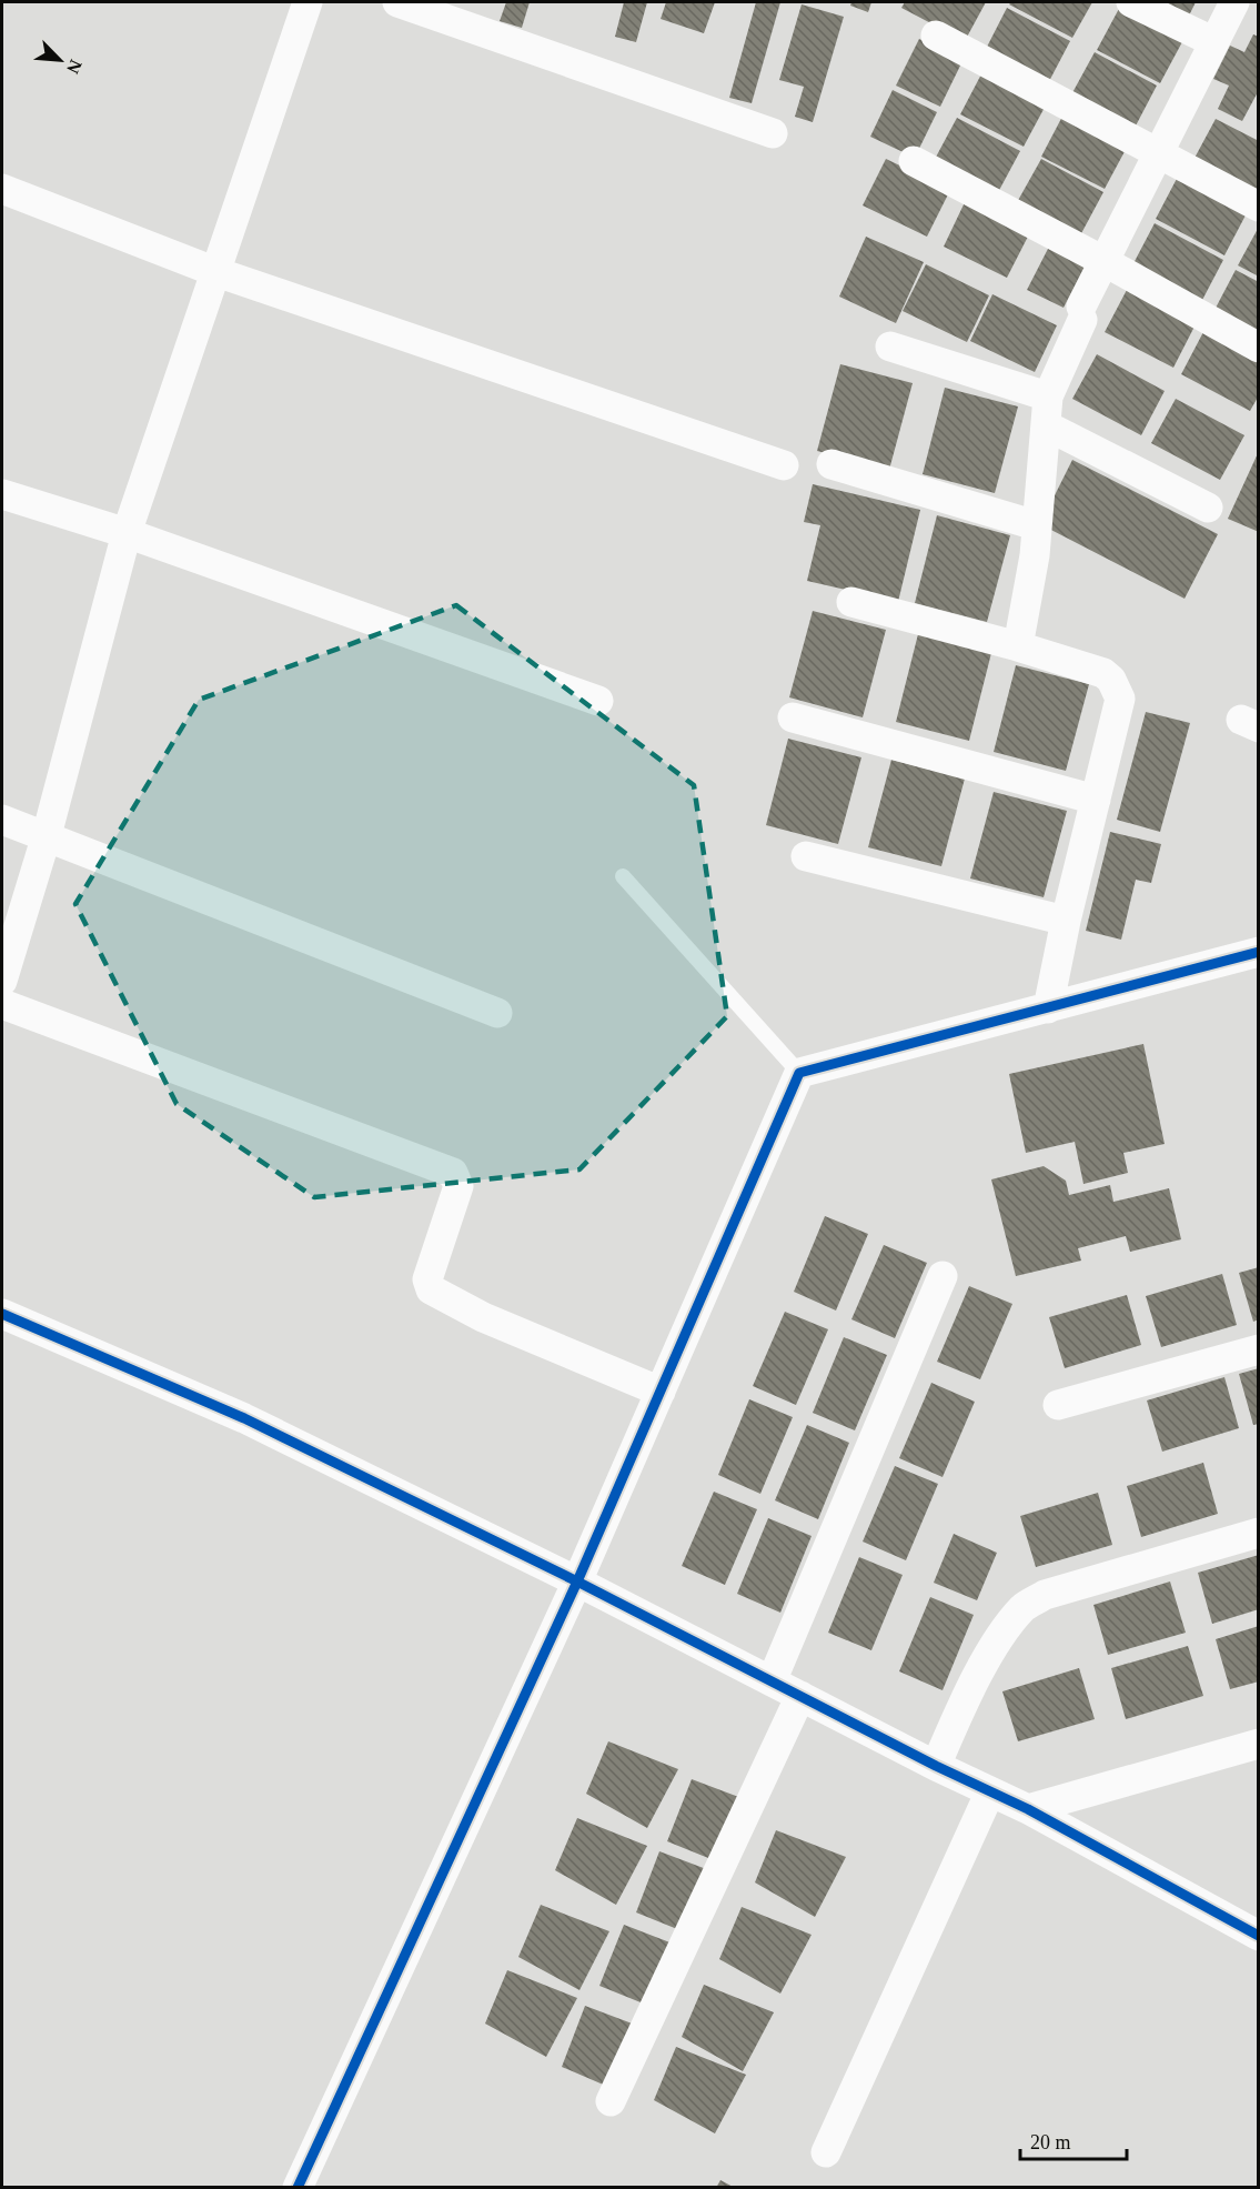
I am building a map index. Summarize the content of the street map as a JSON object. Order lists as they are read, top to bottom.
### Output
{
  "scale_bar": "20 m",
  "north": "bottom right"
}
